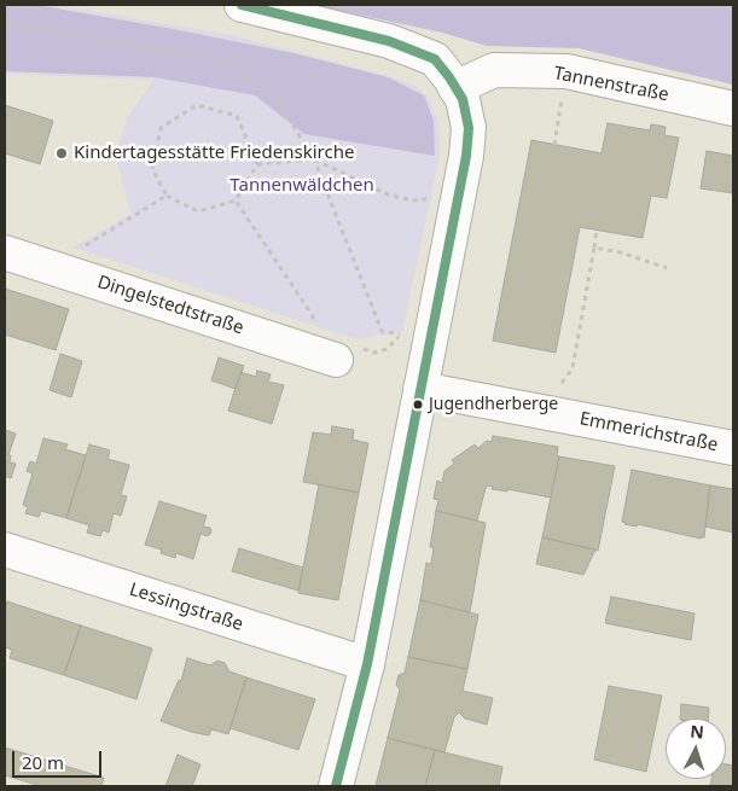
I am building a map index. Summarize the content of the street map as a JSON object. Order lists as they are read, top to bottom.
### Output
{
  "streets": {
    "street": [
      "Tannenstraße",
      "Dingelstedtstraße",
      "Emmerichstraße",
      "Lessingstraße"
    ]
  },
  "parks": ["Tannenwäldchen"],
  "places": ["Kindertagesstätte Friedenskirche", "Jugendherberge"],
  "scale_bar": "20 m",
  "north": "top"
}
